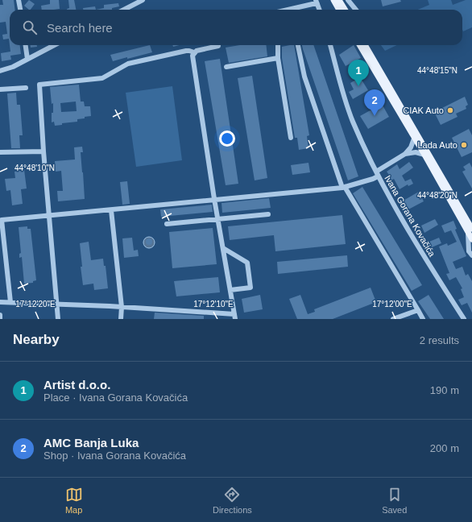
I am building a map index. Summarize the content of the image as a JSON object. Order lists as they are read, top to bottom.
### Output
{
  "streets": {
    "street": ["Ivana Gorana Kovačića"]
  },
  "places": ["CIAK Auto", "Lada Auto"],
  "page": {
    "search": "Search here",
    "pins": ["1", "2"],
    "heading": ["Nearby", "2 results"],
    "list": [
      {
        "mark": "1",
        "name": "Artist d.o.o.",
        "note": "Place · Ivana Gorana Kovačića",
        "value": "190 m"
      },
      {
        "mark": "2",
        "name": "AMC Banja Luka",
        "note": "Shop · Ivana Gorana Kovačića",
        "value": "200 m"
      }
    ],
    "nav": ["Map", "Directions", "Saved"]
  },
  "coordinates": [
    "44°48'15\"N",
    "44°48'10\"N",
    "44°48'20\"N",
    "17°12'20\"E",
    "17°12'10\"E",
    "17°12'00\"E"
  ]
}
